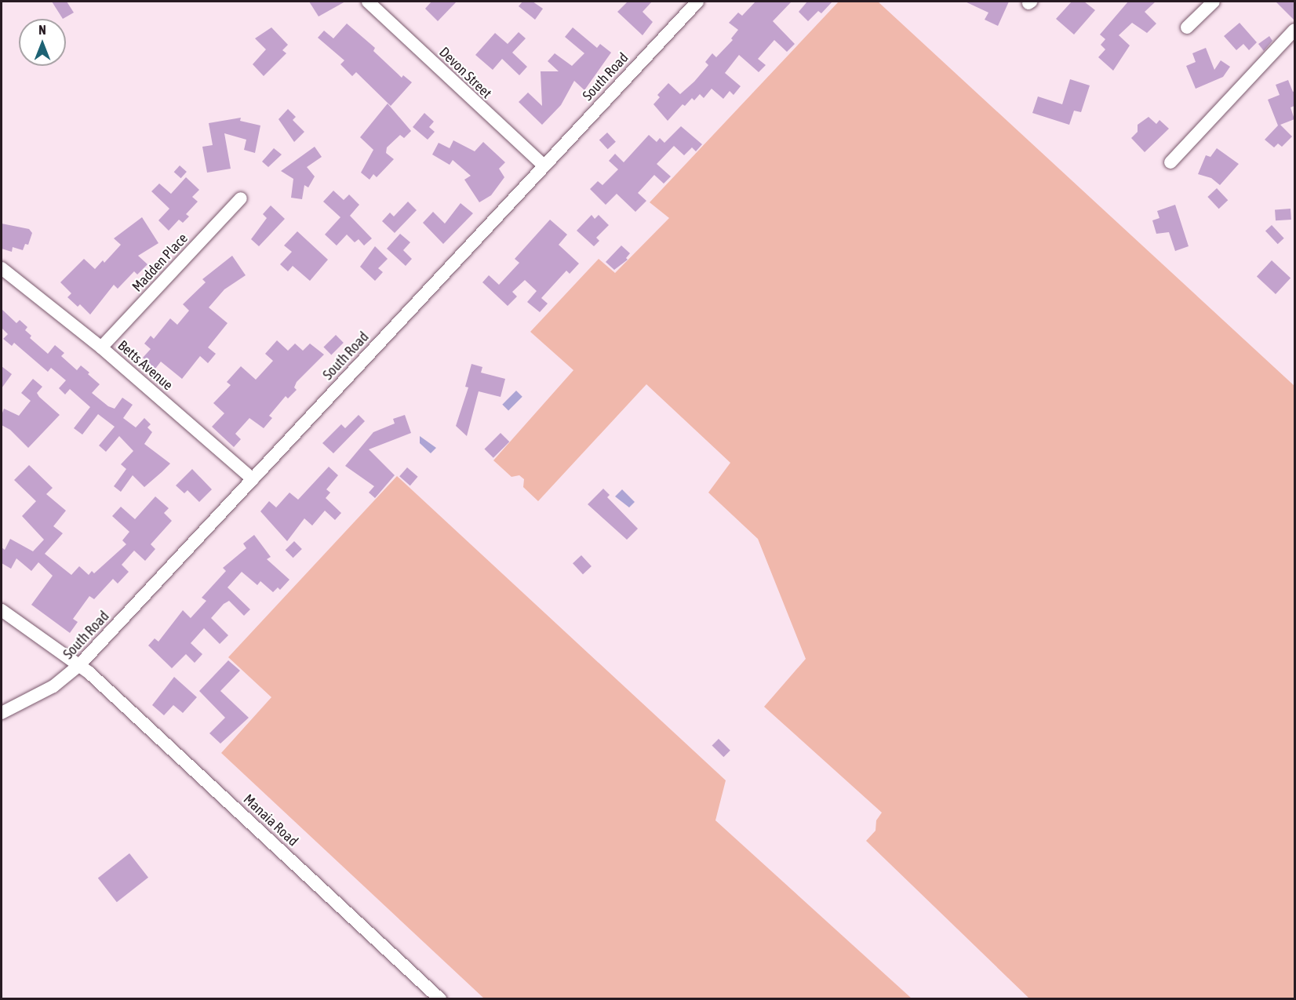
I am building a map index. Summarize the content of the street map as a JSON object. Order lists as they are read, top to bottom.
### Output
{
  "streets": {
    "street": [
      "Devon Street",
      "South Road",
      "Madden Place",
      "Betts Avenue",
      "Manaia Road"
    ]
  },
  "crossings": [
    ["Devon Street", "South Road"],
    ["South Road", "Betts Avenue"],
    ["South Road", "Manaia Road"],
    ["Madden Place", "Betts Avenue"]
  ],
  "north": "top"
}
